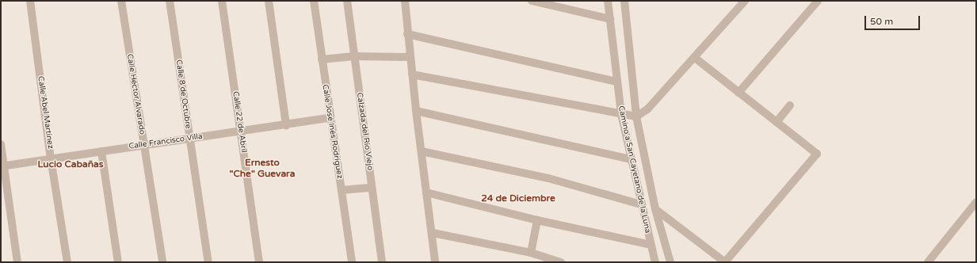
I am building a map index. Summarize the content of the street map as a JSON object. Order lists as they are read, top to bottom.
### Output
{
  "streets": {
    "street": [
      "Calle Héctor Alvarado",
      "Calle 8 de Octubre",
      "Calle Abel Martínez",
      "Calle 22 de Abril",
      "Calle José Inés Rodríguez",
      "Calzada del Río Viejo",
      "Calle Francisco Villa",
      "Camino a San Cayetano de la Luna"
    ]
  },
  "crossings": [
    ["Calle Héctor Alvarado", "Calle Francisco Villa"],
    ["Calle 8 de Octubre", "Calle Francisco Villa"],
    ["Calle Abel Martínez", "Calle Francisco Villa"],
    ["Calle 22 de Abril", "Calle Francisco Villa"],
    ["Calle José Inés Rodríguez", "Calle Francisco Villa"]
  ],
  "districts": ["Ernesto \"Che\" Guevara", "Lucio Cabañas", "24 de Diciembre"],
  "scale_bar": "50 m"
}
